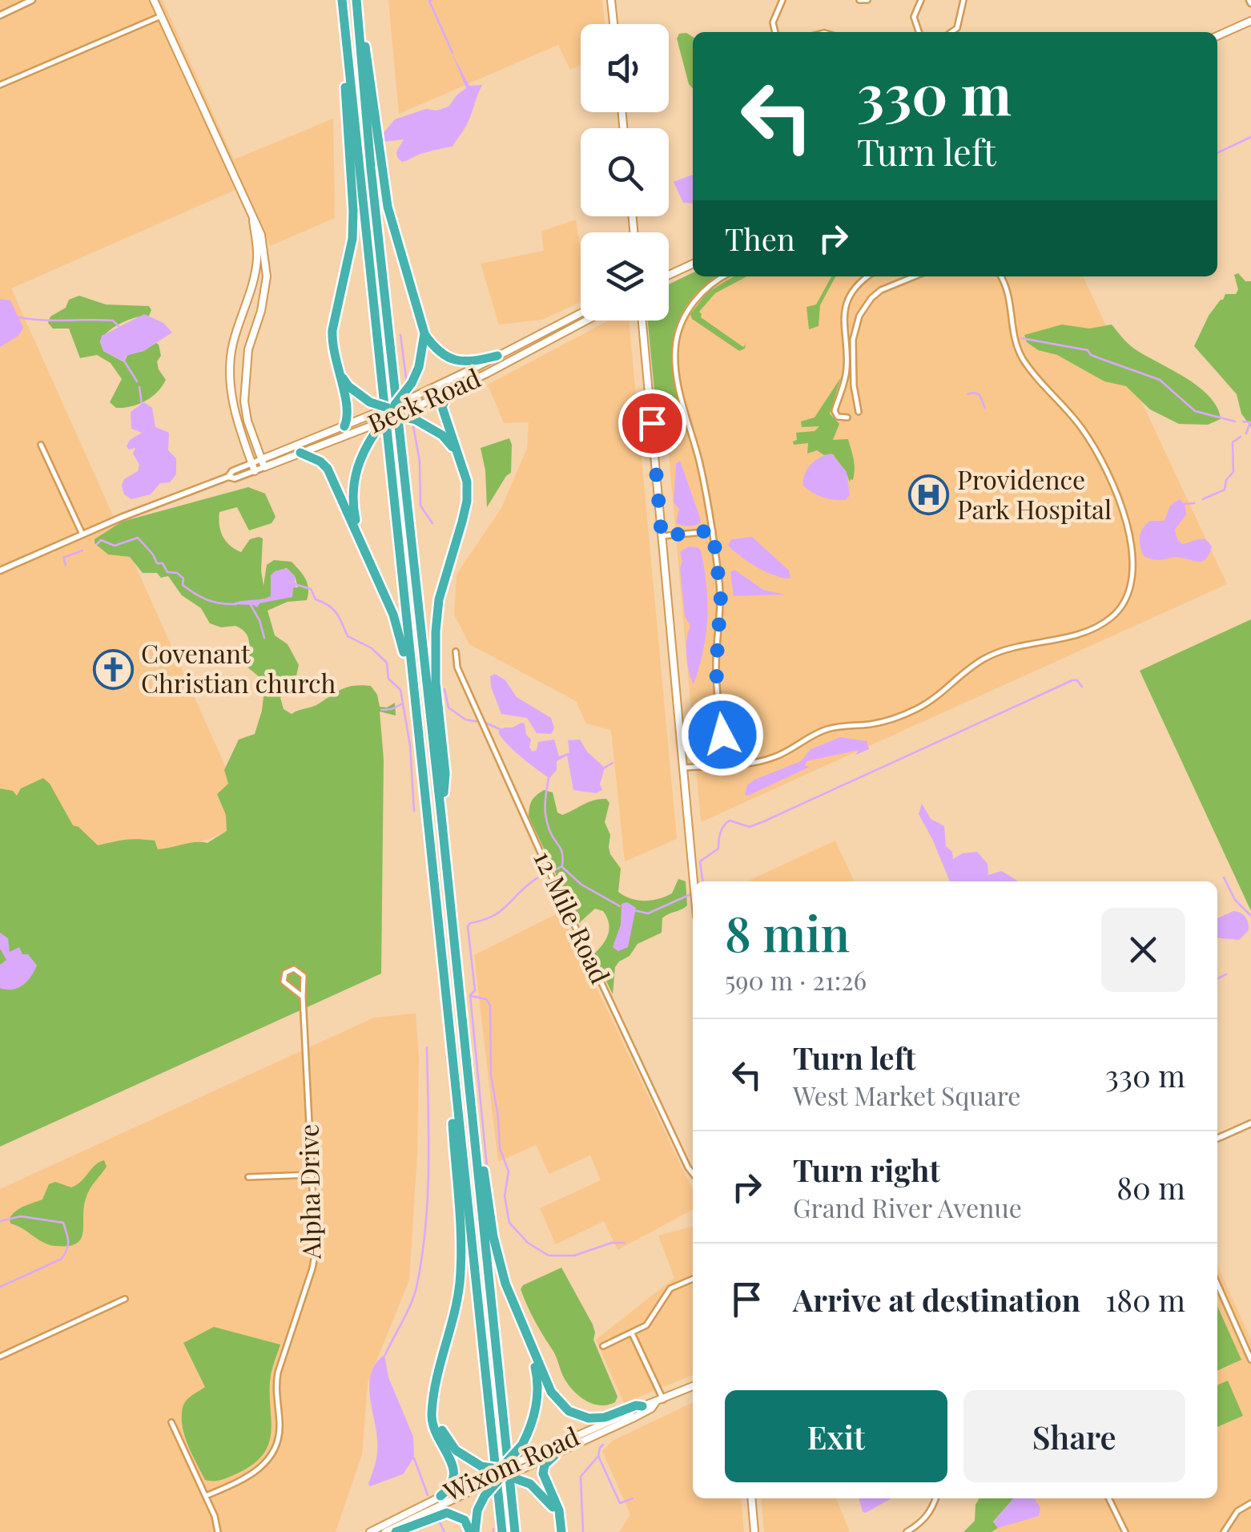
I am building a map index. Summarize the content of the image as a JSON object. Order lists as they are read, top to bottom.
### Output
{
  "streets": {
    "main road": ["Beck Road", "Wixom Road"],
    "street": ["12 Mile Road", "Alpha Drive"]
  },
  "places": {
    "hospital": ["Providence Park Hospital"],
    "church": ["Covenant Christian church"]
  },
  "page": {
    "turn": ["330 m", "Turn left"],
    "then": "Then",
    "heading": ["8 min", "590 m · 21:26"],
    "list": [
      {
        "name": "Turn left",
        "note": "West Market Square",
        "value": "330 m"
      },
      {
        "name": "Turn right",
        "note": "Grand River Avenue",
        "value": "80 m"
      },
      {
        "name": "Arrive at destination",
        "value": "180 m"
      }
    ],
    "buttons": ["Exit", "Share"]
  }
}
